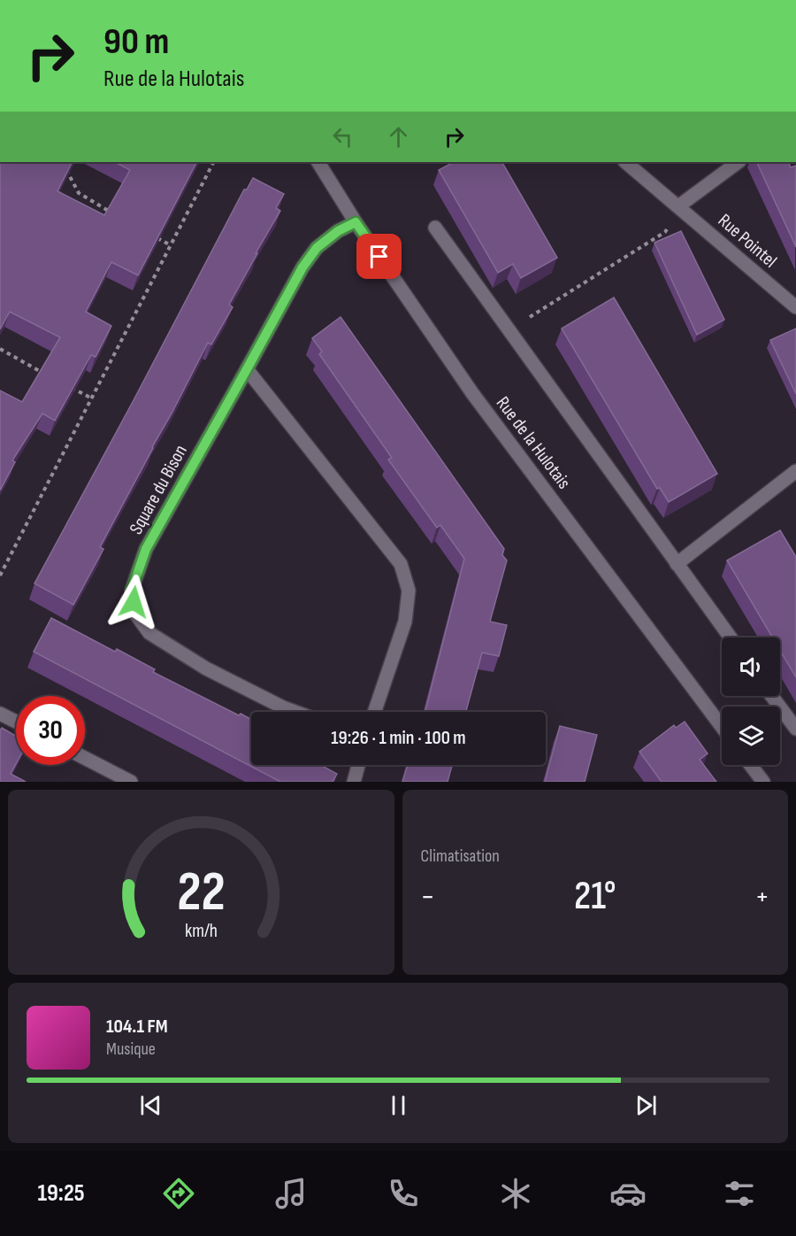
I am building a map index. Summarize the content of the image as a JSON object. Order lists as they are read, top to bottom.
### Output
{
  "streets": {
    "street": ["Rue Pointel", "Rue de la Hulotais", "Square du Bison"]
  },
  "crossings": [
    ["Rue de la Hulotais", "Square du Bison"]
  ],
  "page": {
    "turn": ["90 m", "Rue de la Hulotais"],
    "limit": "30",
    "trip": "19:26 · 1 min · 100 m",
    "tile": "Climatisation",
    "heat": ["−", "21°", "+"],
    "song": ["104.1 FM", "Musique"],
    "tabs": "19:25",
    "gauge": ["22", "km/h"]
  }
}
